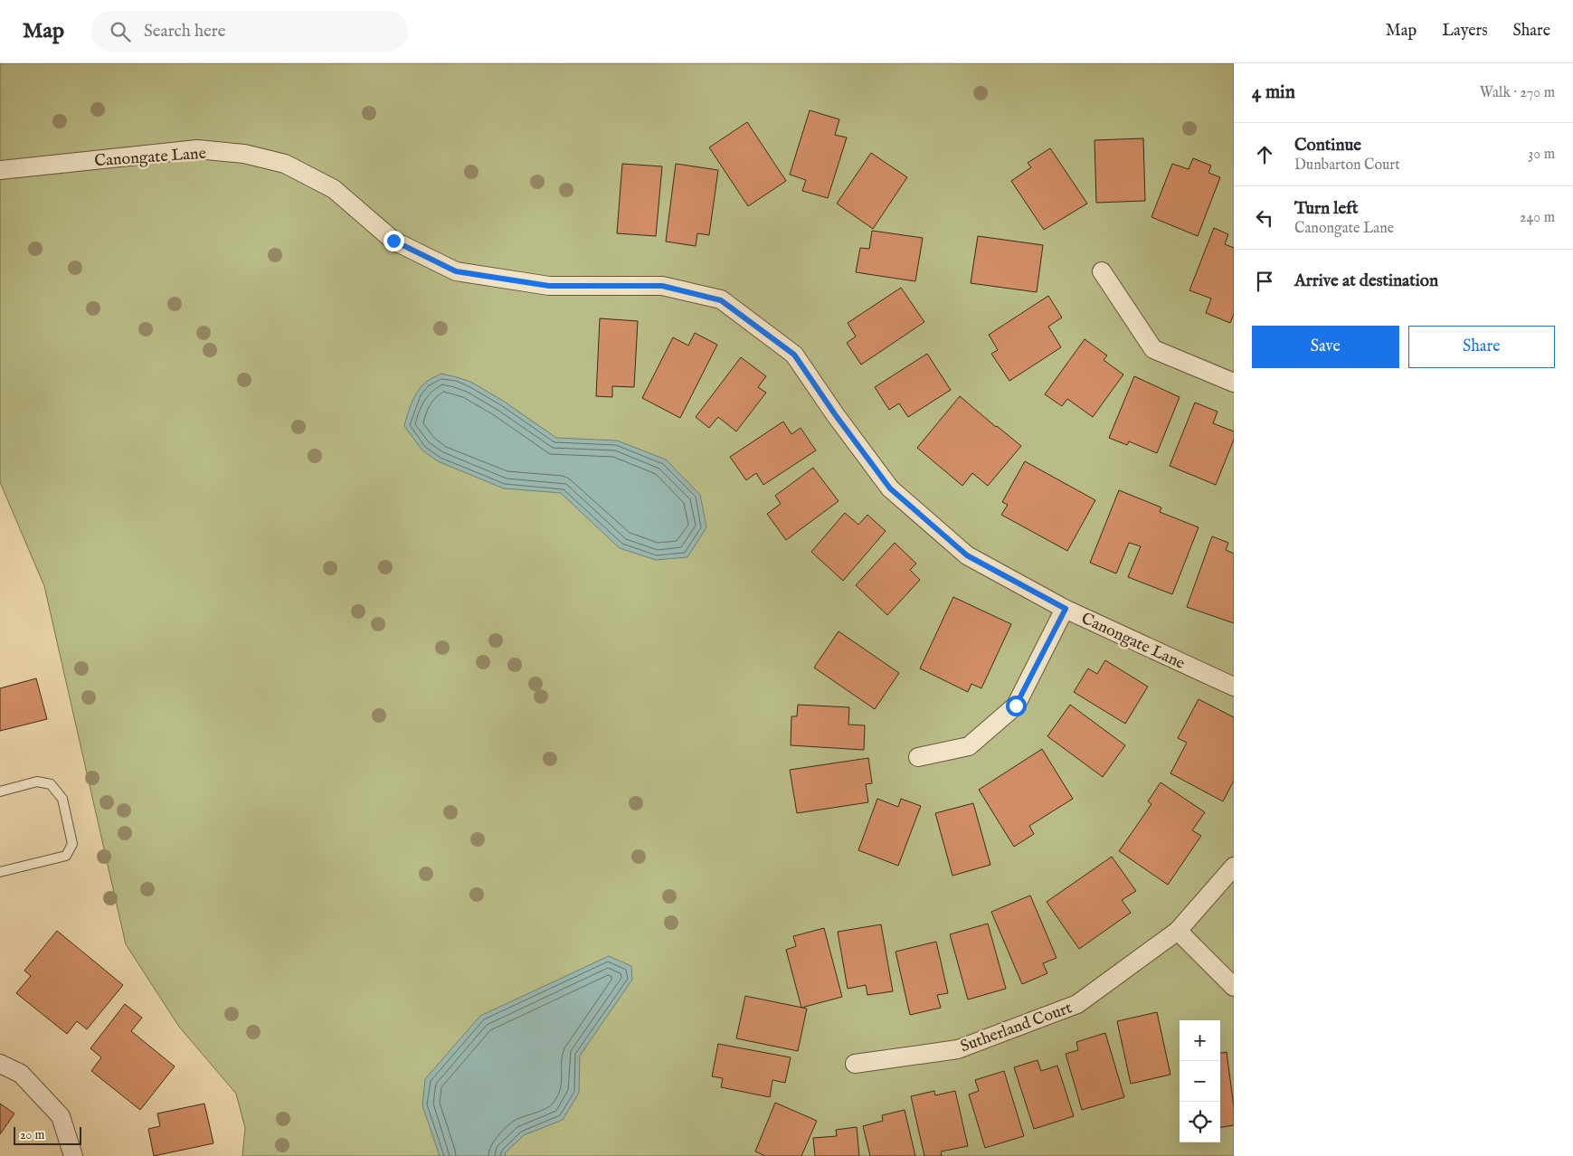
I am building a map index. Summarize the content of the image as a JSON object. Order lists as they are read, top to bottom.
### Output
{
  "streets": {
    "street": ["Canongate Lane", "Sutherland Court"]
  },
  "scale_bar": "20 m",
  "page": {
    "header": "Map",
    "search": "Search here",
    "nav": ["Map", "Layers", "Share"],
    "heading": ["4 min", "Walk · 270 m"],
    "list": [
      ["Continue", "Dunbarton Court", "30 m"],
      ["Turn left", "Canongate Lane", "240 m"],
      "Arrive at destination"
    ],
    "buttons": ["Save", "Share"],
    "map_buttons": ["+", "−"],
    "scale": "20 m"
  }
}
